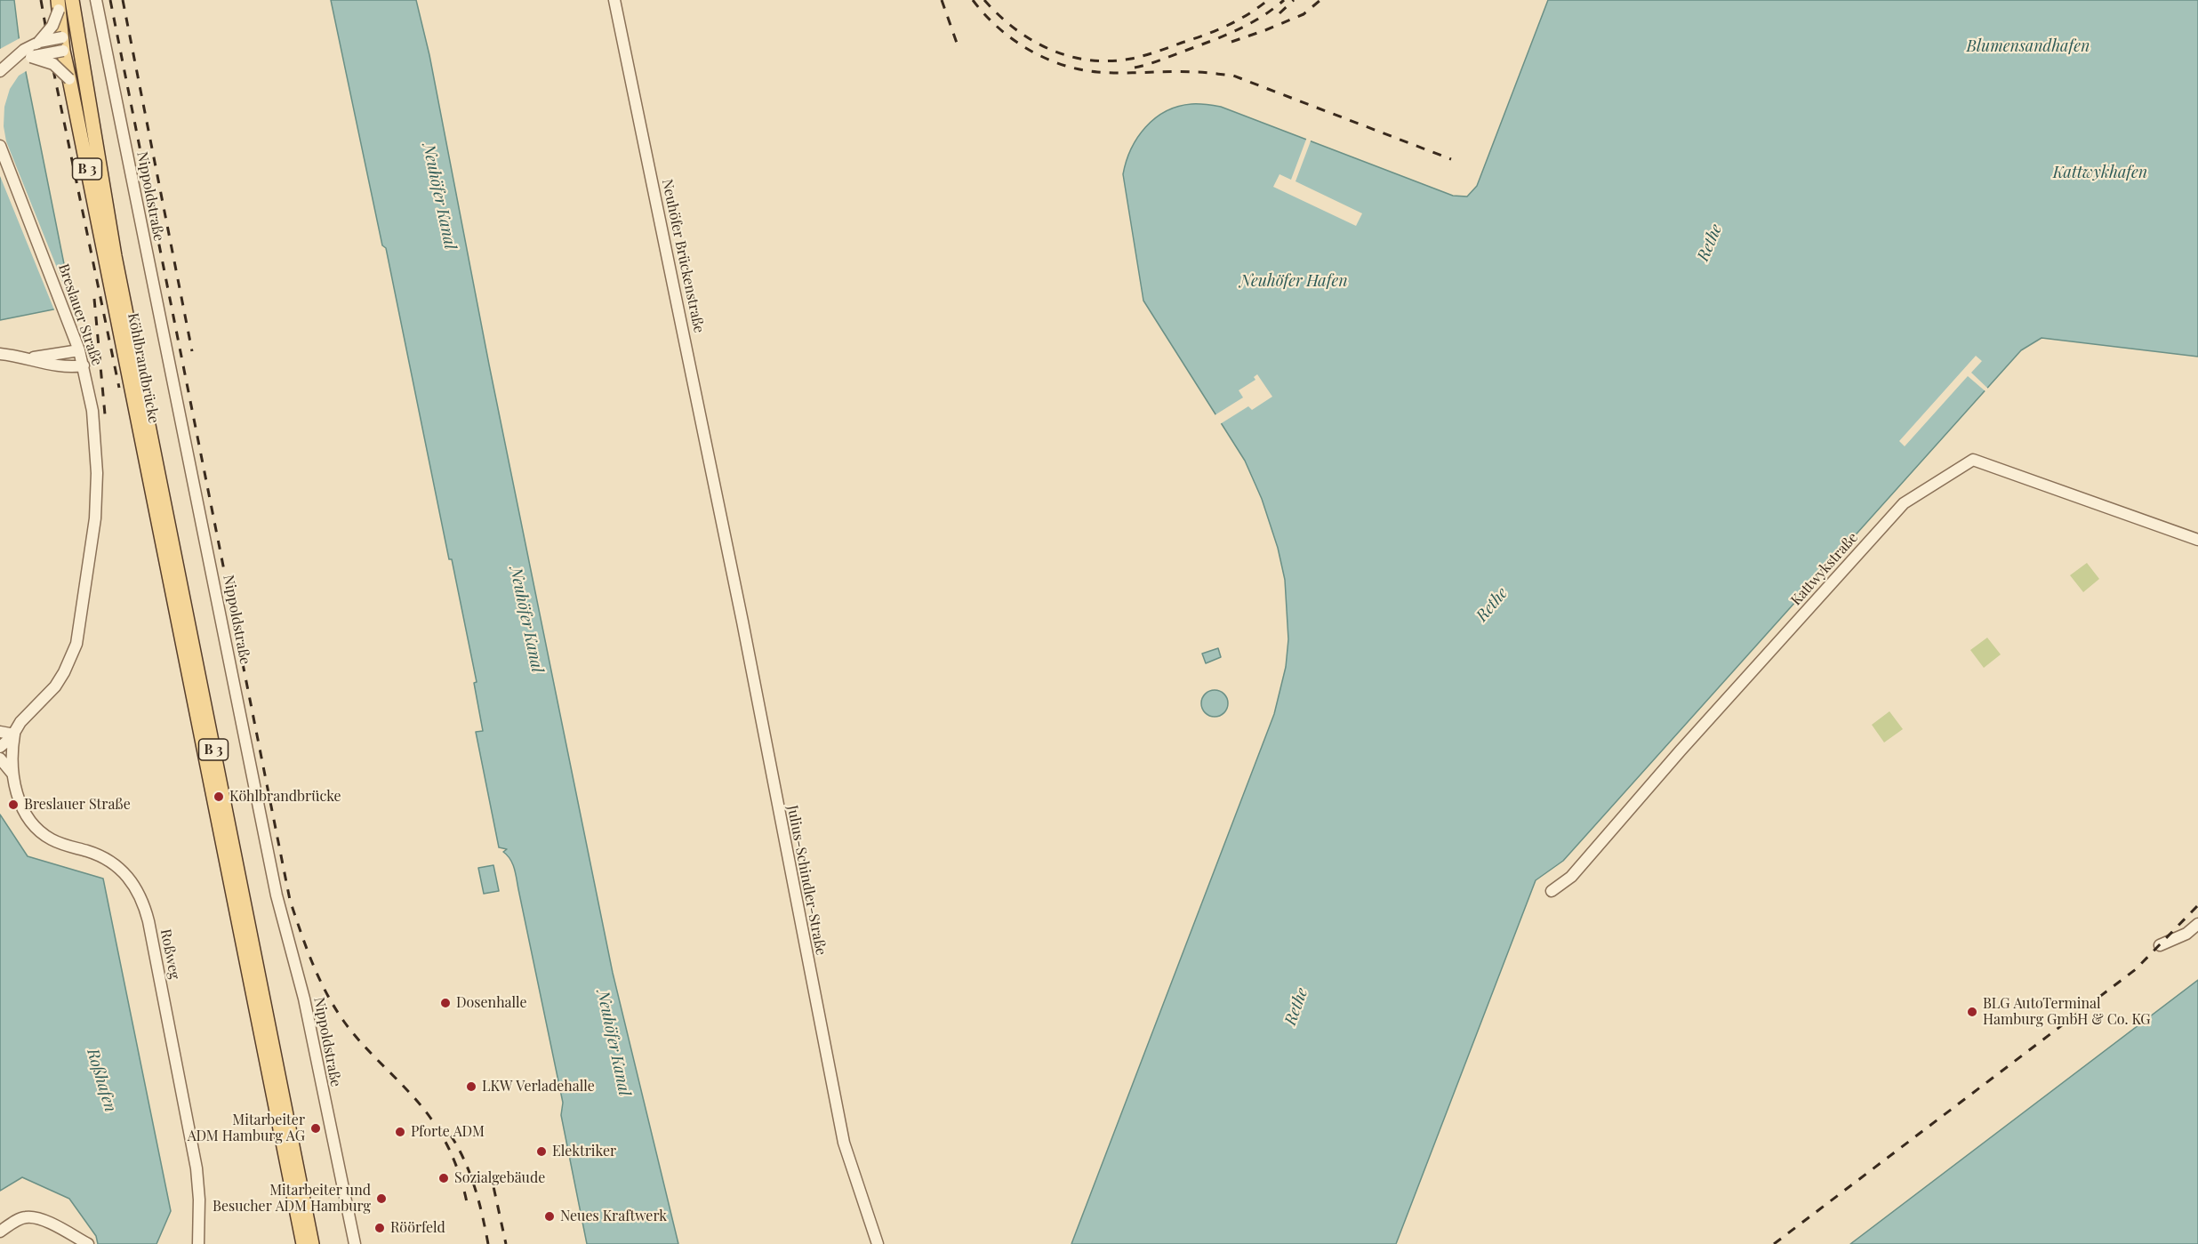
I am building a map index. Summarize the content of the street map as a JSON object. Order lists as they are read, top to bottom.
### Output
{
  "streets": {
    "main road": ["B 3", "Köhlbrandbrücke"],
    "street": [
      "Nippoldstraße",
      "Neuhöfer Brückenstraße",
      "Breslauer Straße",
      "Kattwykstraße",
      "Julius-Schindler-Straße",
      "Roßweg"
    ]
  },
  "crossings": [
    ["Neuhöfer Brückenstraße", "Julius-Schindler-Straße"],
    ["Breslauer Straße", "Roßweg"]
  ],
  "water": [
    "Blumensandhafen",
    "Kattwykhafen",
    "Neuhöfer Kanal",
    "Rethe",
    "Neuhöfer Hafen",
    "Roßhafen"
  ],
  "places": [
    "Köhlbrandbrücke",
    "Breslauer Straße",
    "Dosenhalle",
    "BLG AutoTerminal Hamburg GmbH & Co. KG",
    "LKW Verladehalle",
    "Mitarbeiter ADM Hamburg AG",
    "Pforte ADM",
    "Elektriker",
    "Sozialgebäude",
    "Mitarbeiter und Besucher ADM Hamburg",
    "Neues Kraftwerk",
    "Röörfeld"
  ]
}
